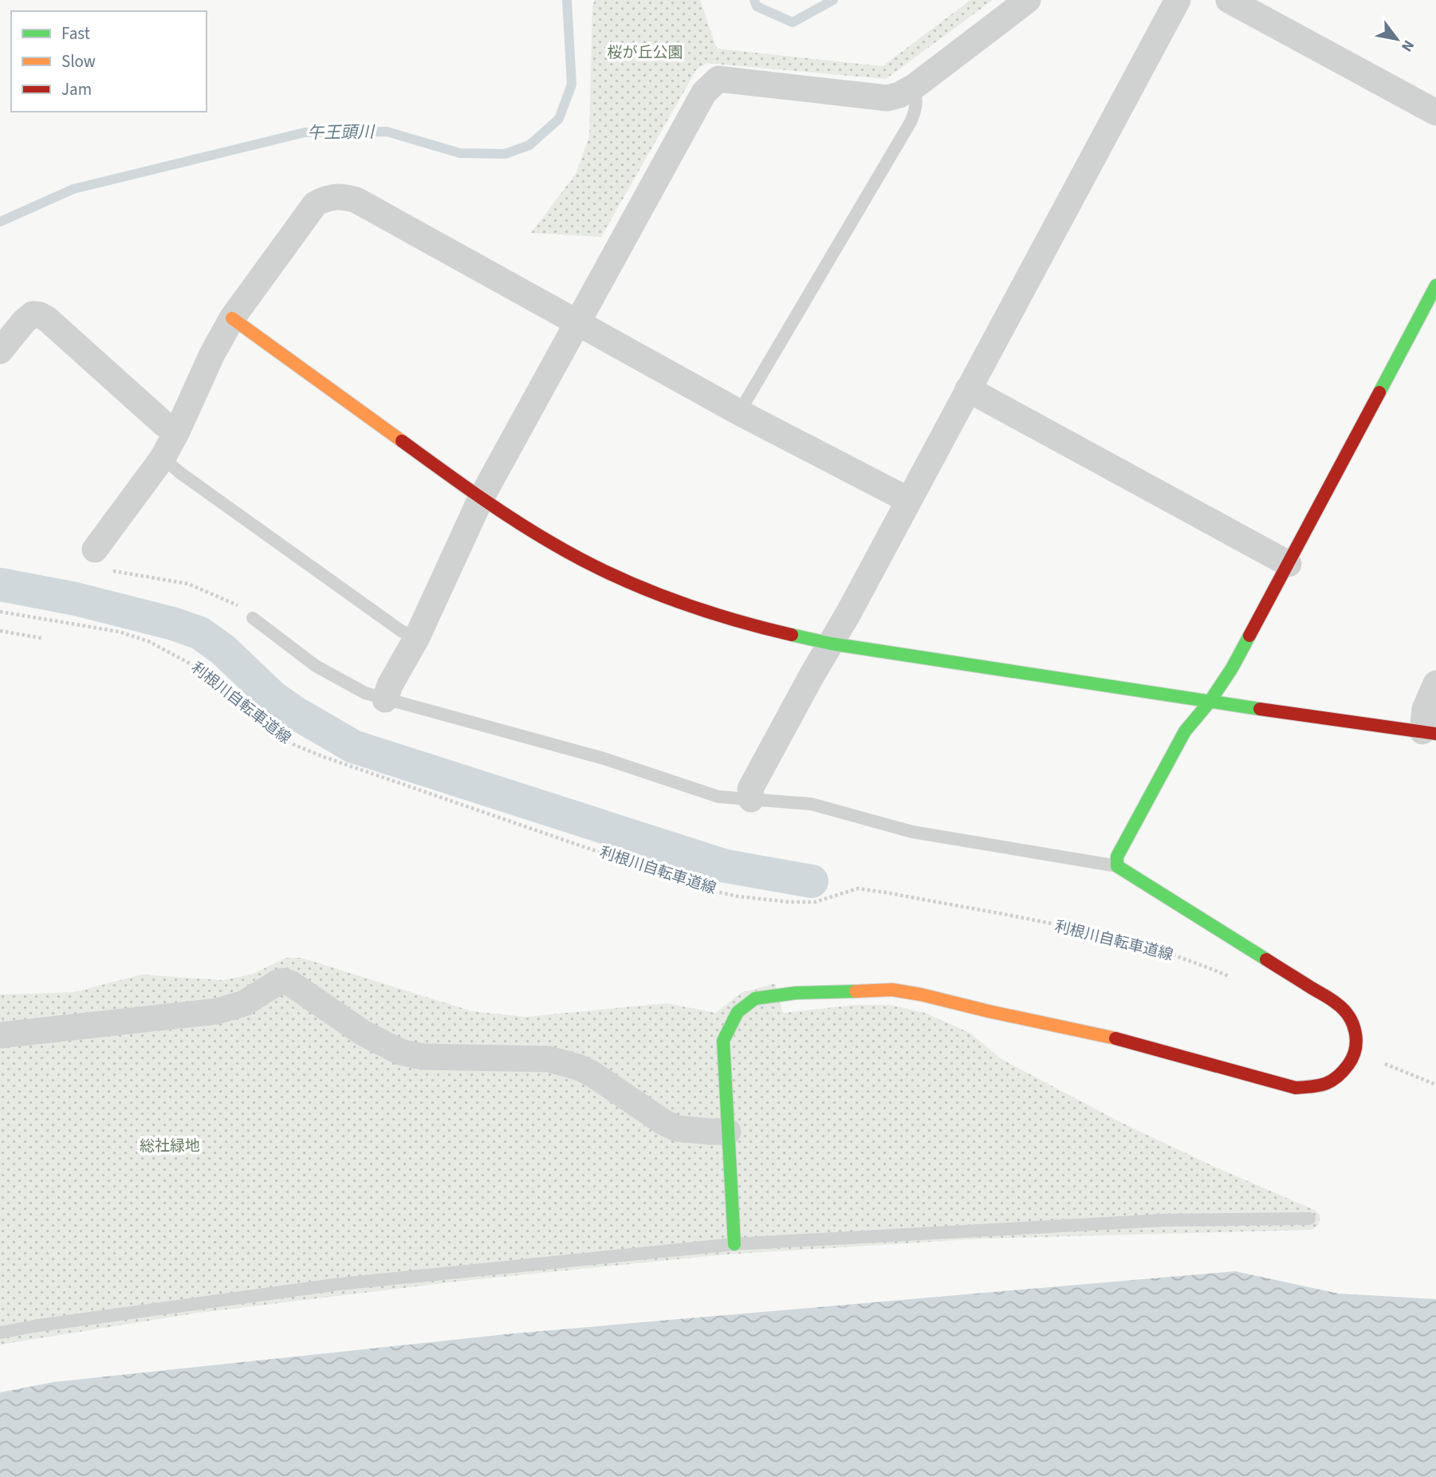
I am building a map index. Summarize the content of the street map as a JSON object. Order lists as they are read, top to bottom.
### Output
{
  "streets": {
    "path": ["利根川自転車道線"]
  },
  "water": ["午王頭川"],
  "parks": ["桜が丘公園", "総社緑地"],
  "legend": ["Fast", "Slow", "Jam"],
  "north": "bottom right"
}
